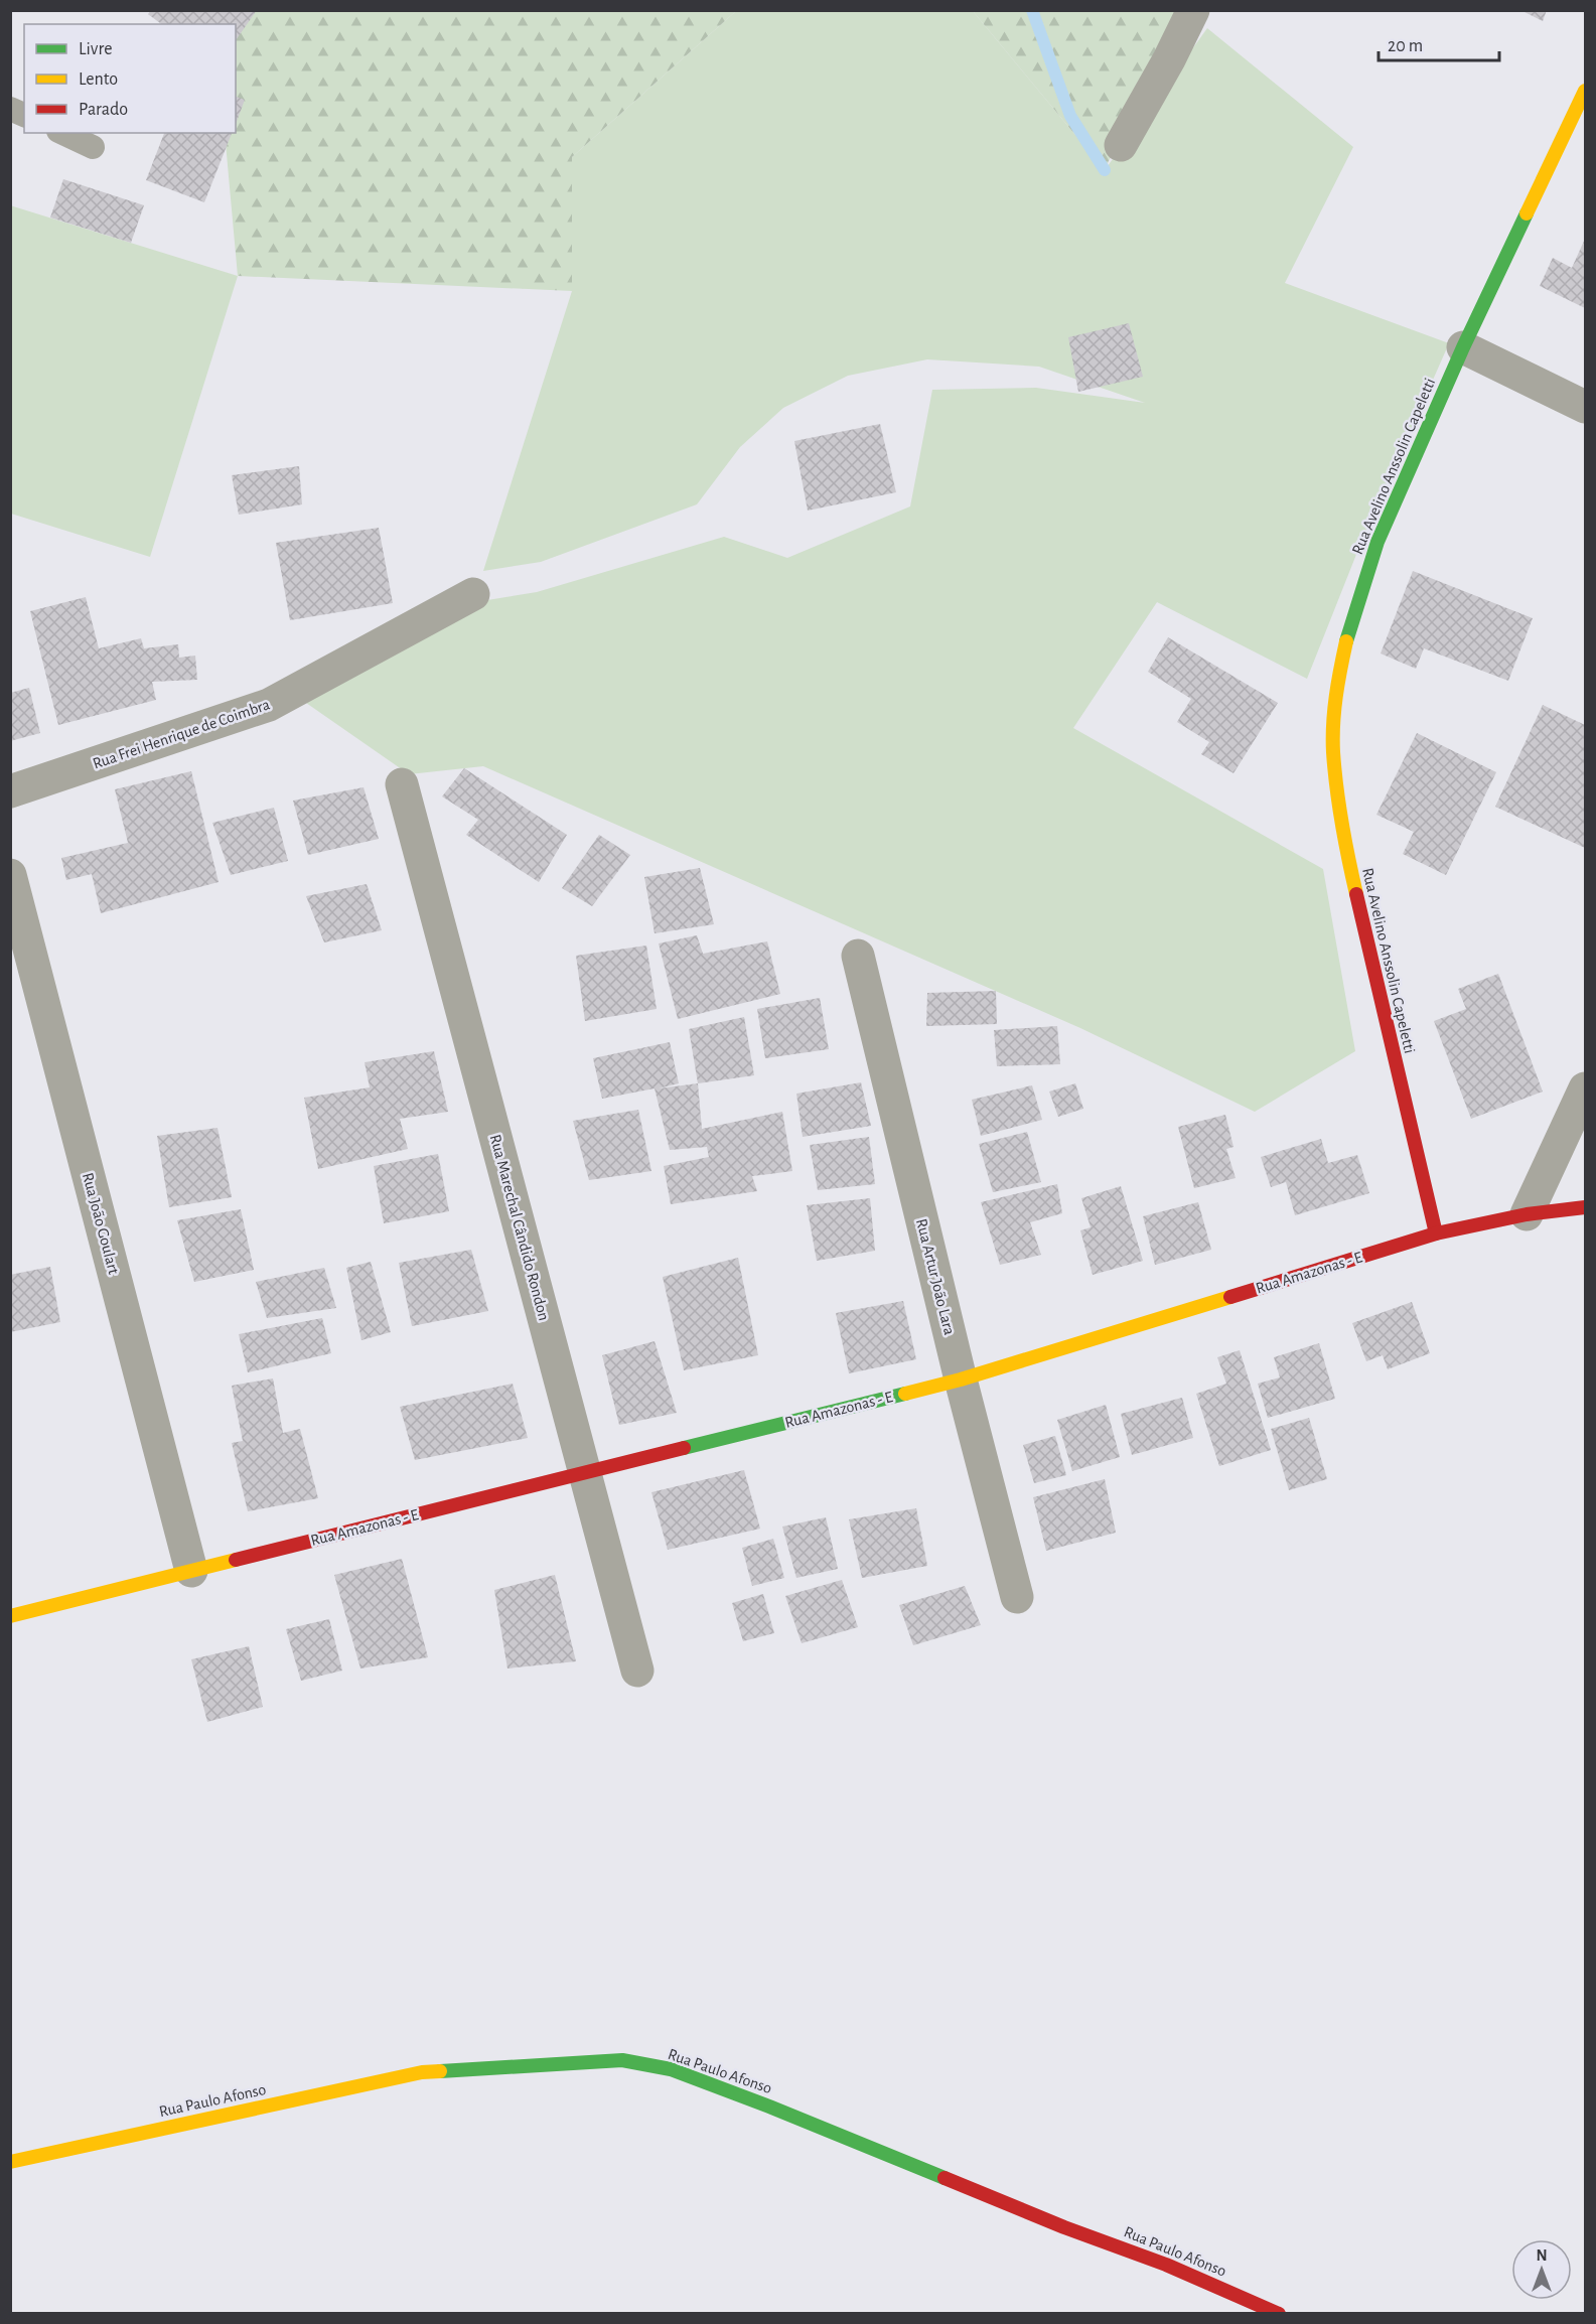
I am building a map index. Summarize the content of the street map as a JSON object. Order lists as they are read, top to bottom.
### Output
{
  "streets": {
    "street": [
      "Rua Avelino Anssolin Capeletti",
      "Rua Frei Henrique de Coimbra",
      "Rua João Goulart",
      "Rua Marechal Cândido Rondon",
      "Rua Amazonas - E",
      "Rua Artur João Lara",
      "Rua Paulo Afonso"
    ]
  },
  "crossings": [
    ["Rua Avelino Anssolin Capeletti", "Rua Amazonas - E"],
    ["Rua João Goulart", "Rua Amazonas - E"],
    ["Rua Marechal Cândido Rondon", "Rua Amazonas - E"],
    ["Rua Amazonas - E", "Rua Artur João Lara"]
  ],
  "legend": ["Livre", "Lento", "Parado"],
  "scale_bar": "20 m",
  "north": "top"
}
